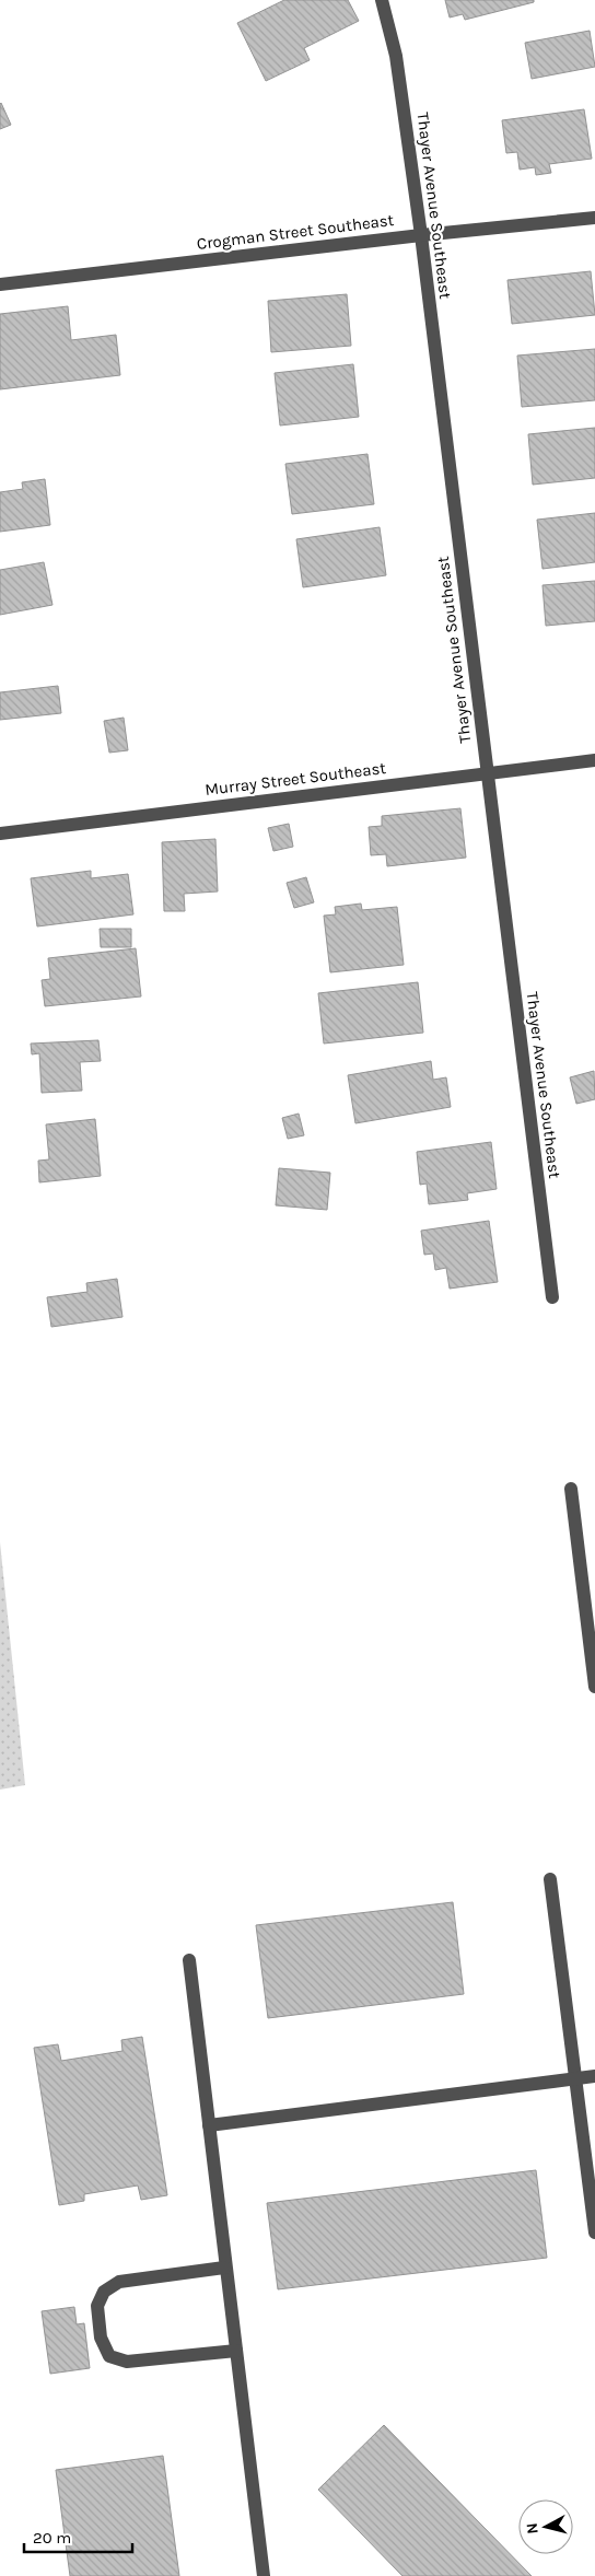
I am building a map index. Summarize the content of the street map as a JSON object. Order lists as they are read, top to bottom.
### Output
{
  "streets": {
    "street": ["Thayer Avenue Southeast", "Crogman Street Southeast", "Murray Street Southeast"]
  },
  "crossings": [
    ["Thayer Avenue Southeast", "Crogman Street Southeast"],
    ["Thayer Avenue Southeast", "Murray Street Southeast"]
  ],
  "scale_bar": "20 m",
  "north": "left"
}
